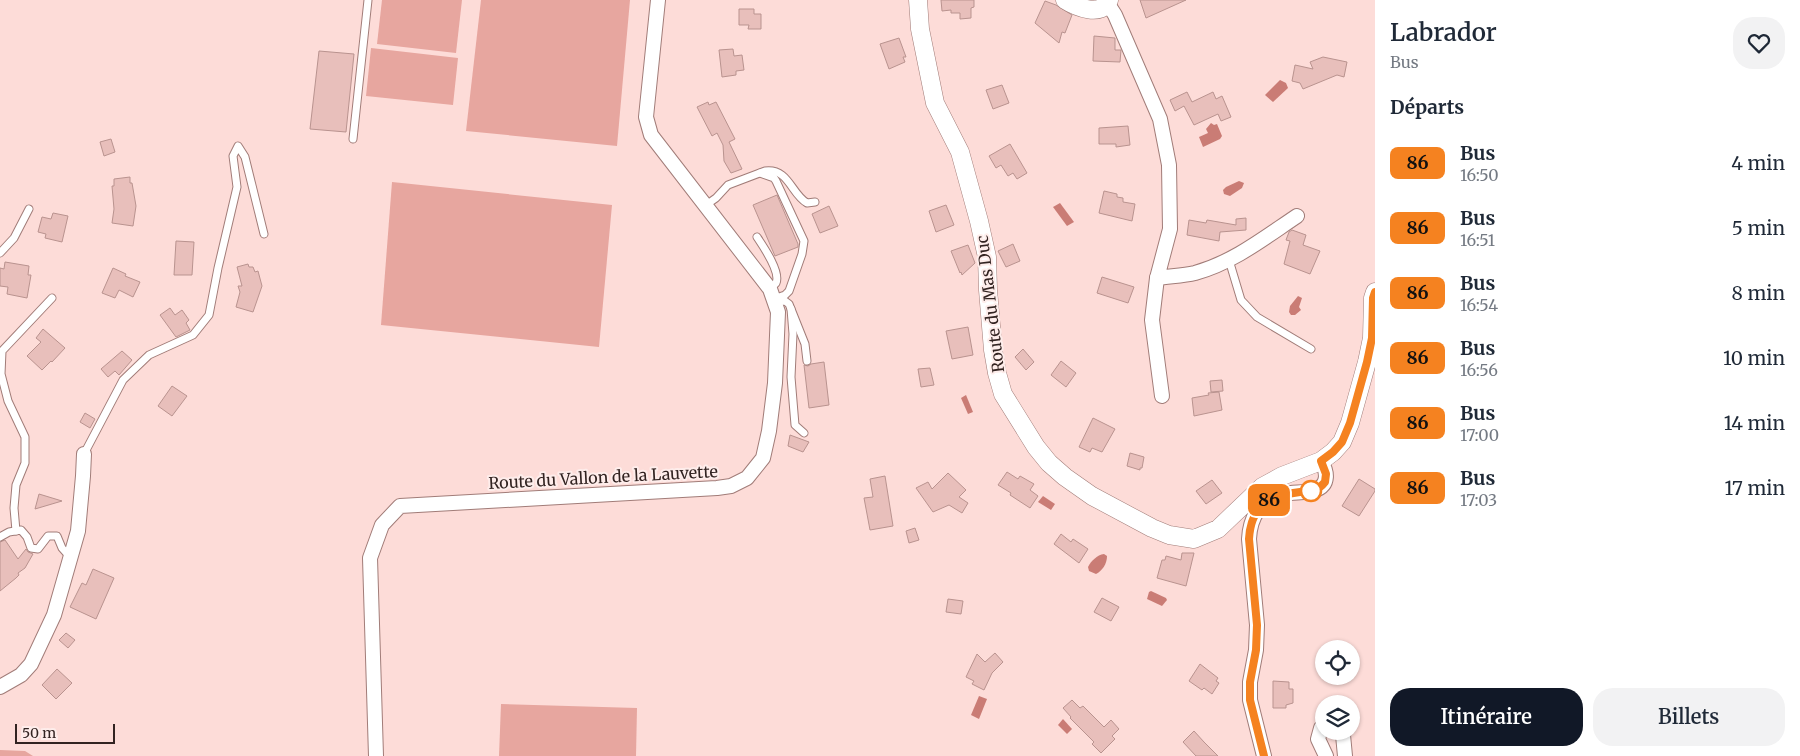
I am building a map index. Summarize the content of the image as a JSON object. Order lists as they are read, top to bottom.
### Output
{
  "streets": {
    "street": ["Route du Mas Duc", "Route du Vallon de la Lauvette"]
  },
  "lines": ["bus line 86"],
  "scale_bar": "50 m",
  "page": {
    "on_map": "86",
    "heading": [
      ["Labrador", "Bus"],
      "Départs"
    ],
    "list": [
      {
        "mark": "86",
        "name": "Bus",
        "note": "16:50",
        "value": "4 min"
      },
      {
        "mark": "86",
        "name": "Bus",
        "note": "16:51",
        "value": "5 min"
      },
      {
        "mark": "86",
        "name": "Bus",
        "note": "16:54",
        "value": "8 min"
      },
      {
        "mark": "86",
        "name": "Bus",
        "note": "16:56",
        "value": "10 min"
      },
      {
        "mark": "86",
        "name": "Bus",
        "note": "17:00",
        "value": "14 min"
      },
      {
        "mark": "86",
        "name": "Bus",
        "note": "17:03",
        "value": "17 min"
      }
    ],
    "buttons": ["Itinéraire", "Billets"],
    "scale": "50 m"
  }
}
